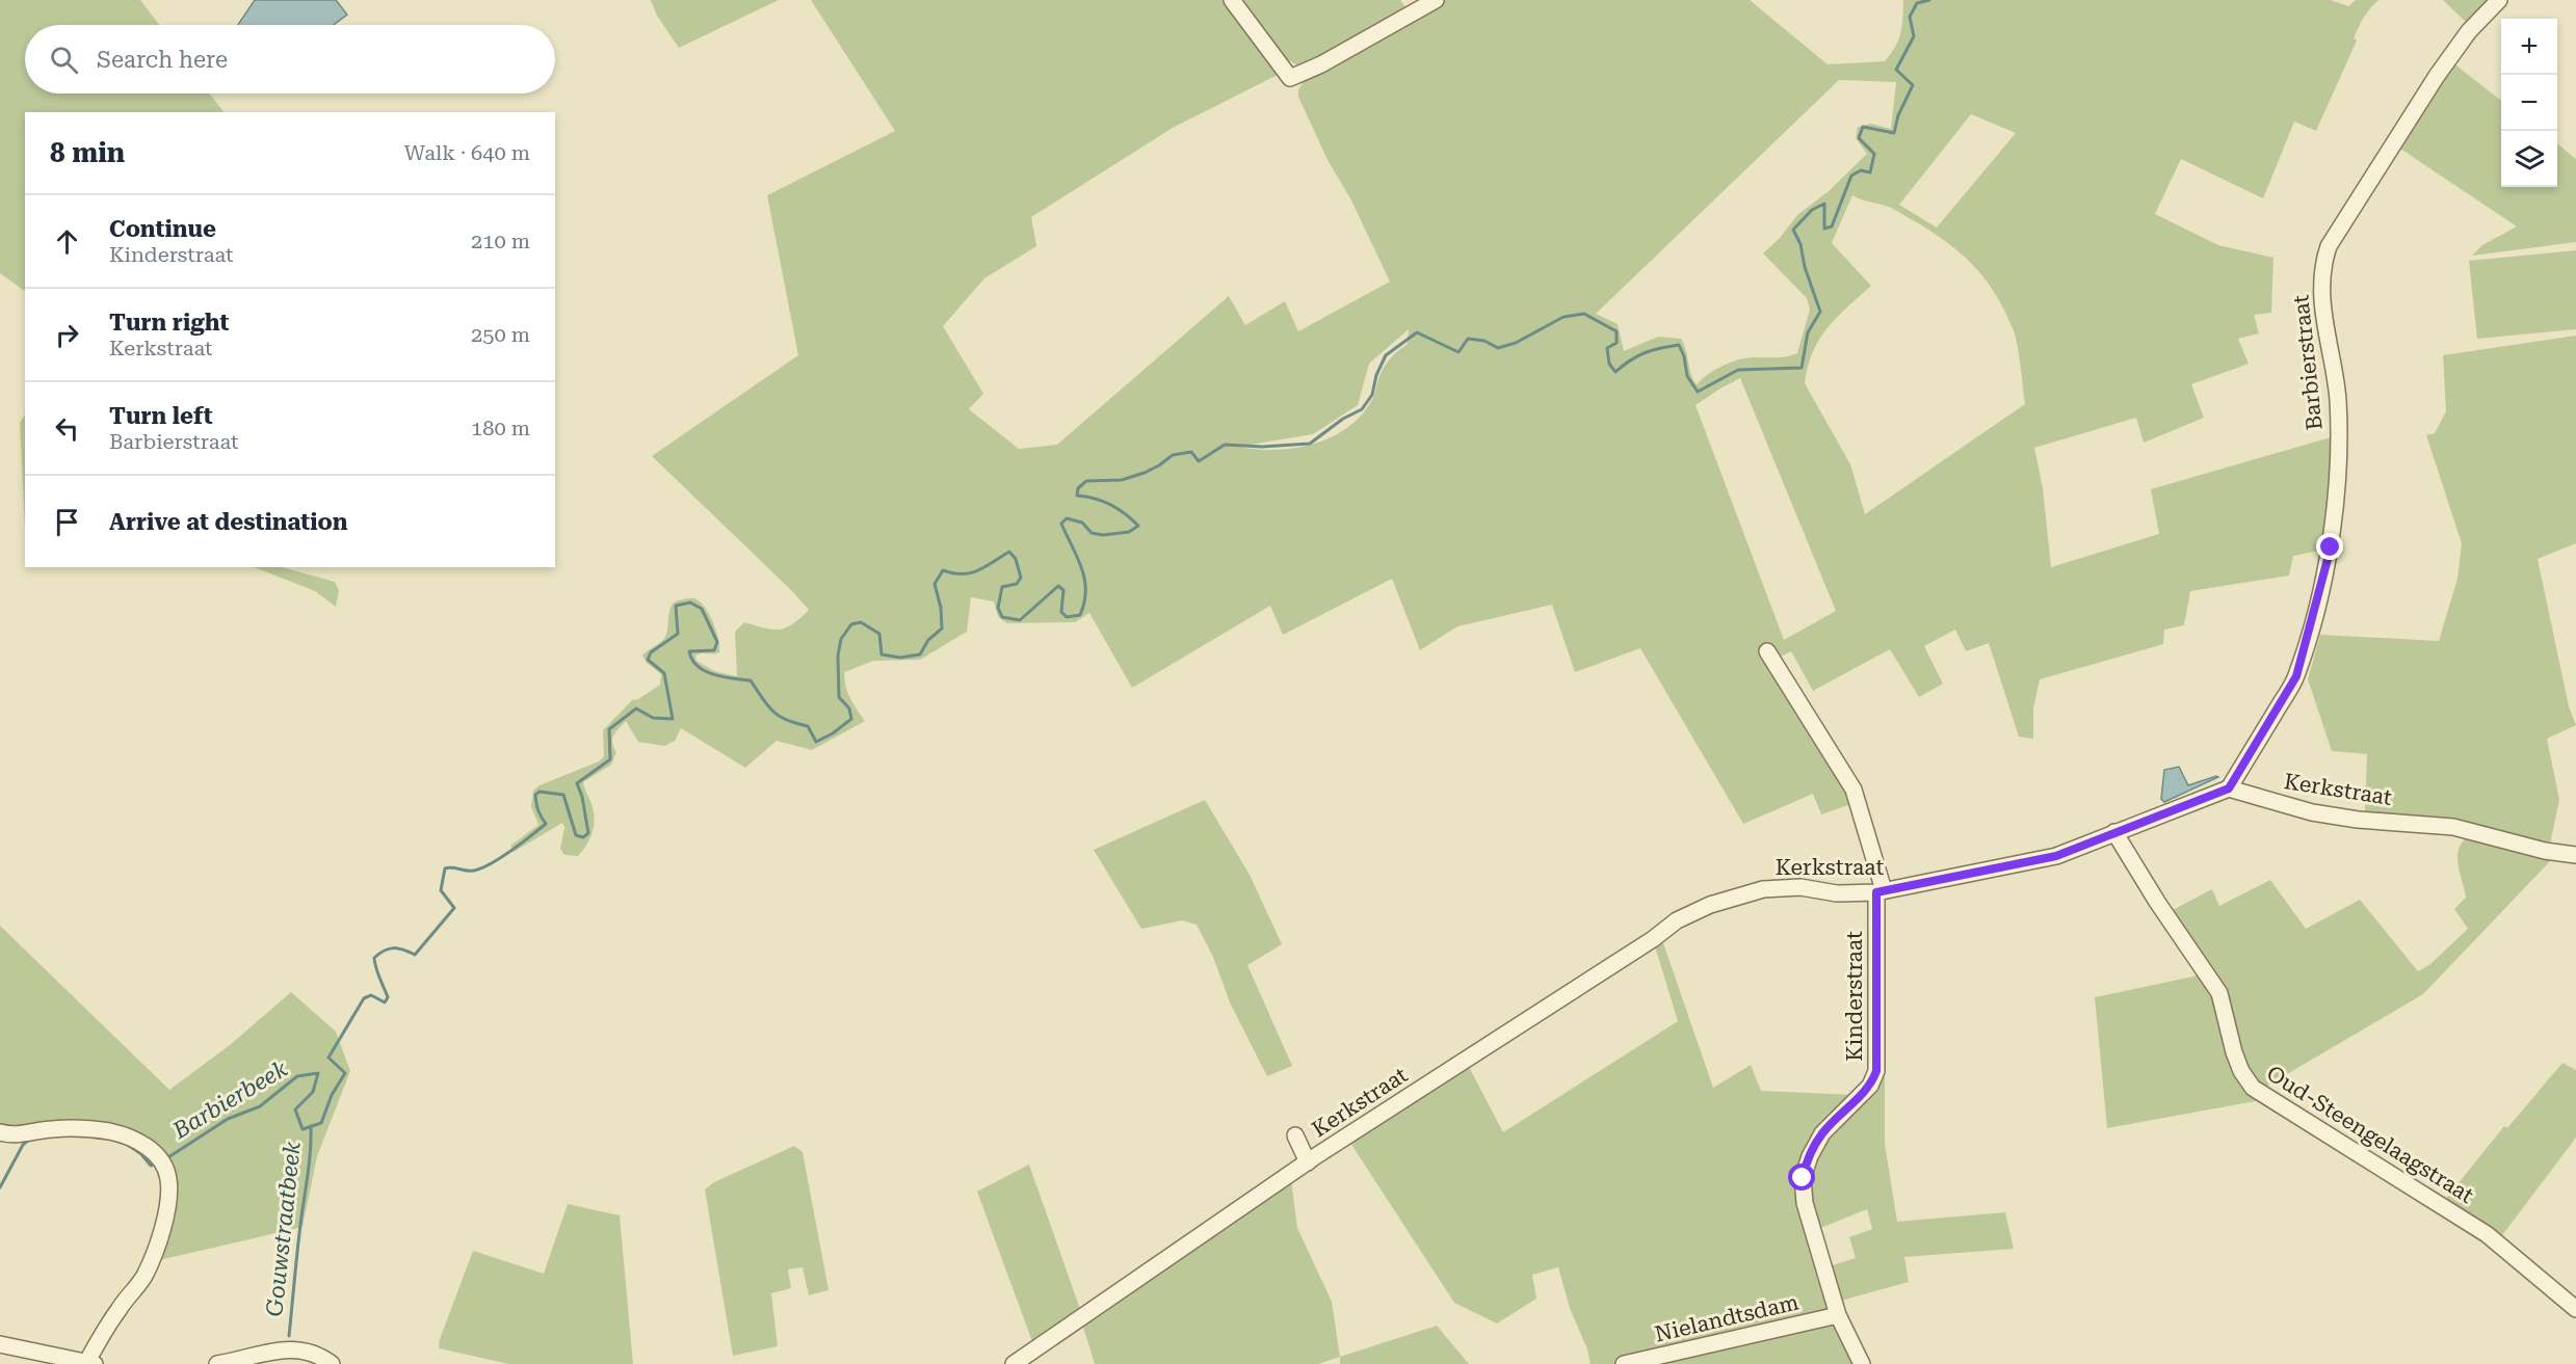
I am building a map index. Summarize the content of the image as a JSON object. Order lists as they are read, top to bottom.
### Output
{
  "streets": {
    "street": [
      "Barbierstraat",
      "Kerkstraat",
      "Kinderstraat",
      "Oud-Steengelaagstraat",
      "Nielandtsdam"
    ]
  },
  "crossings": [
    ["Barbierstraat", "Kerkstraat"],
    ["Kerkstraat", "Kinderstraat"],
    ["Kerkstraat", "Oud-Steengelaagstraat"],
    ["Kinderstraat", "Nielandtsdam"]
  ],
  "water": ["Barbierbeek", "Gouwstraatbeek"],
  "page": {
    "map_buttons": ["+", "−"],
    "search": "Search here",
    "heading": ["8 min", "Walk · 640 m"],
    "list": [
      ["Continue", "Kinderstraat", "210 m"],
      ["Turn right", "Kerkstraat", "250 m"],
      ["Turn left", "Barbierstraat", "180 m"],
      "Arrive at destination"
    ]
  }
}
